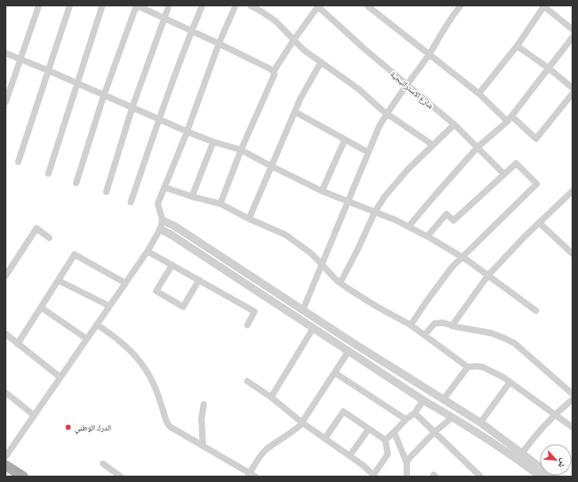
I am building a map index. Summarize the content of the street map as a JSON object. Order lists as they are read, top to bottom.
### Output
{
  "streets": {
    "street": ["شارع الاستراتيجية"]
  },
  "places": ["الدرك الوطني"],
  "north": "bottom right"
}
